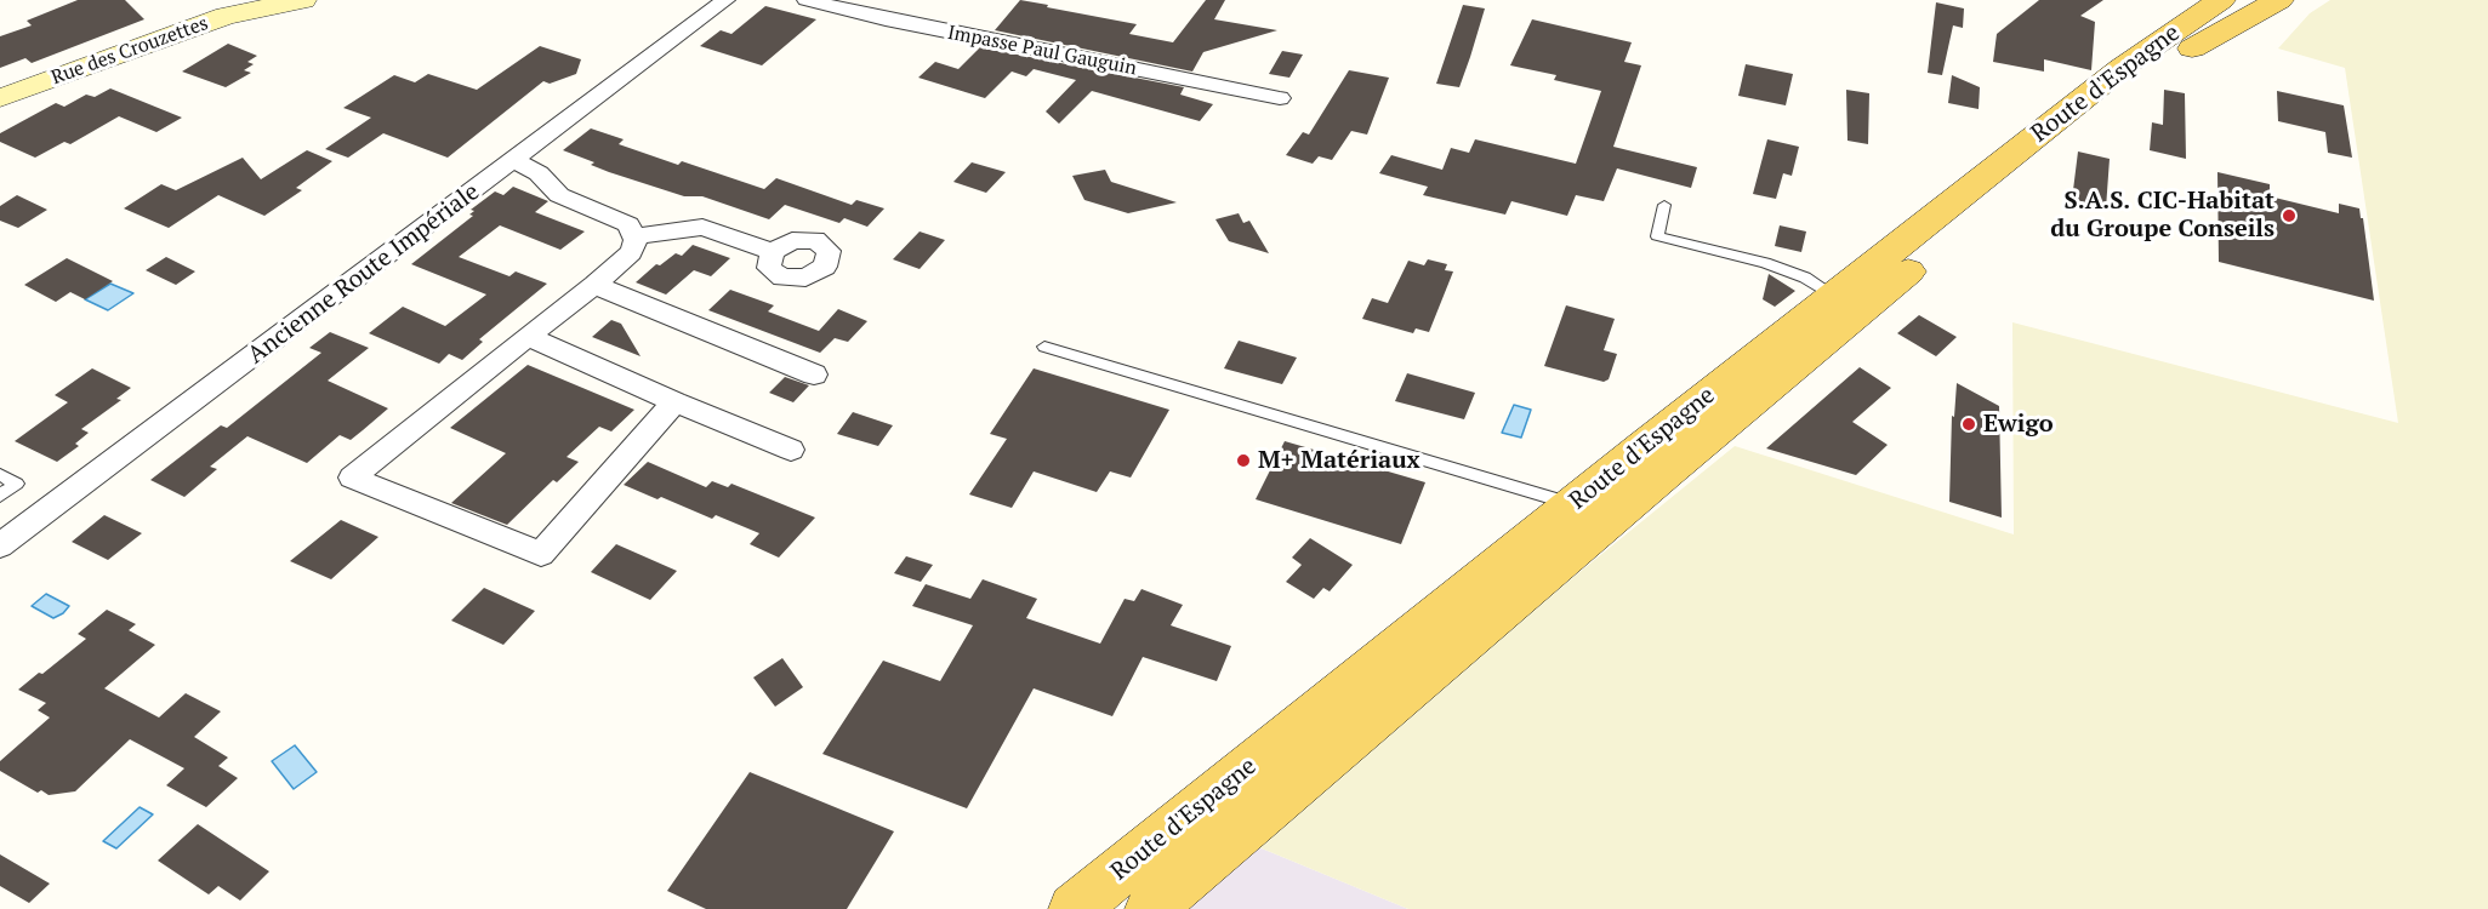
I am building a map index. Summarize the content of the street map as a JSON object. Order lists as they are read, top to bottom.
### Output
{
  "streets": {
    "main road": ["Route d'Espagne"],
    "street": ["Rue des Crouzettes", "Impasse Paul Gauguin", "Ancienne Route Impériale"]
  },
  "places": ["S.A.S. CIC-Habitat du Groupe Conseils", "Ewigo", "M+ Matériaux"]
}
